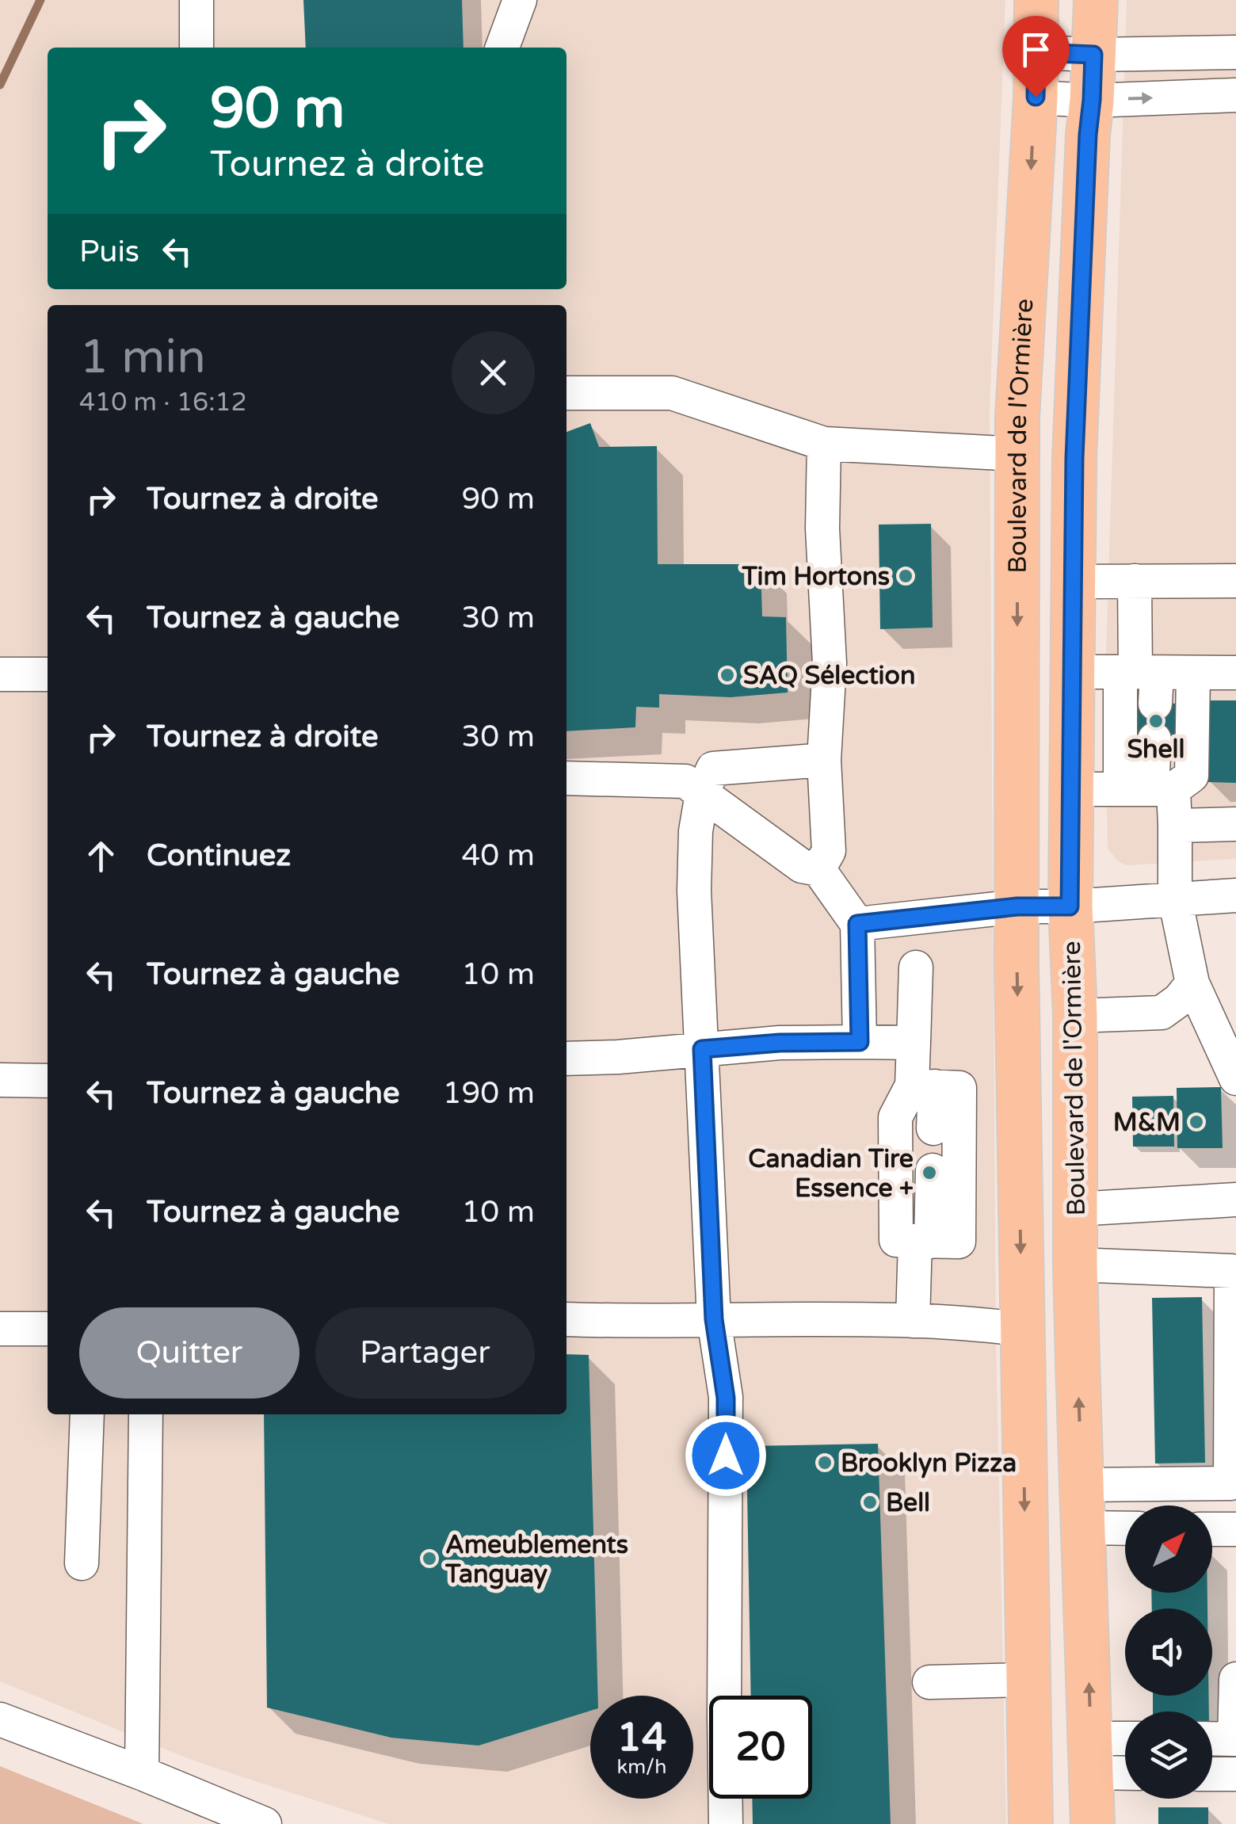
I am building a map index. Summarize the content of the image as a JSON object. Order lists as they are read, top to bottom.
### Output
{
  "streets": {
    "main road": ["Boulevard de l'Ormière"]
  },
  "places": [
    "Tim Hortons",
    "SAQ Sélection",
    "Shell",
    "M&M",
    "Canadian Tire Essence +",
    "Brooklyn Pizza",
    "Bell",
    "Ameublements Tanguay"
  ],
  "north": "top right",
  "page": {
    "turn": ["90 m", "Tournez à droite"],
    "then": "Puis",
    "heading": ["1 min", "410 m · 16:12"],
    "list": [
      {
        "name": "Tournez à droite",
        "value": "90 m"
      },
      {
        "name": "Tournez à gauche",
        "value": "30 m"
      },
      {
        "name": "Tournez à droite",
        "value": "30 m"
      },
      {
        "name": "Continuez",
        "value": "40 m"
      },
      {
        "name": "Tournez à gauche",
        "value": "10 m"
      },
      {
        "name": "Tournez à gauche",
        "value": "190 m"
      },
      {
        "name": "Tournez à gauche",
        "value": "10 m"
      }
    ],
    "buttons": ["Quitter", "Partager"],
    "speed": "14 km/h",
    "limit": "20"
  }
}
